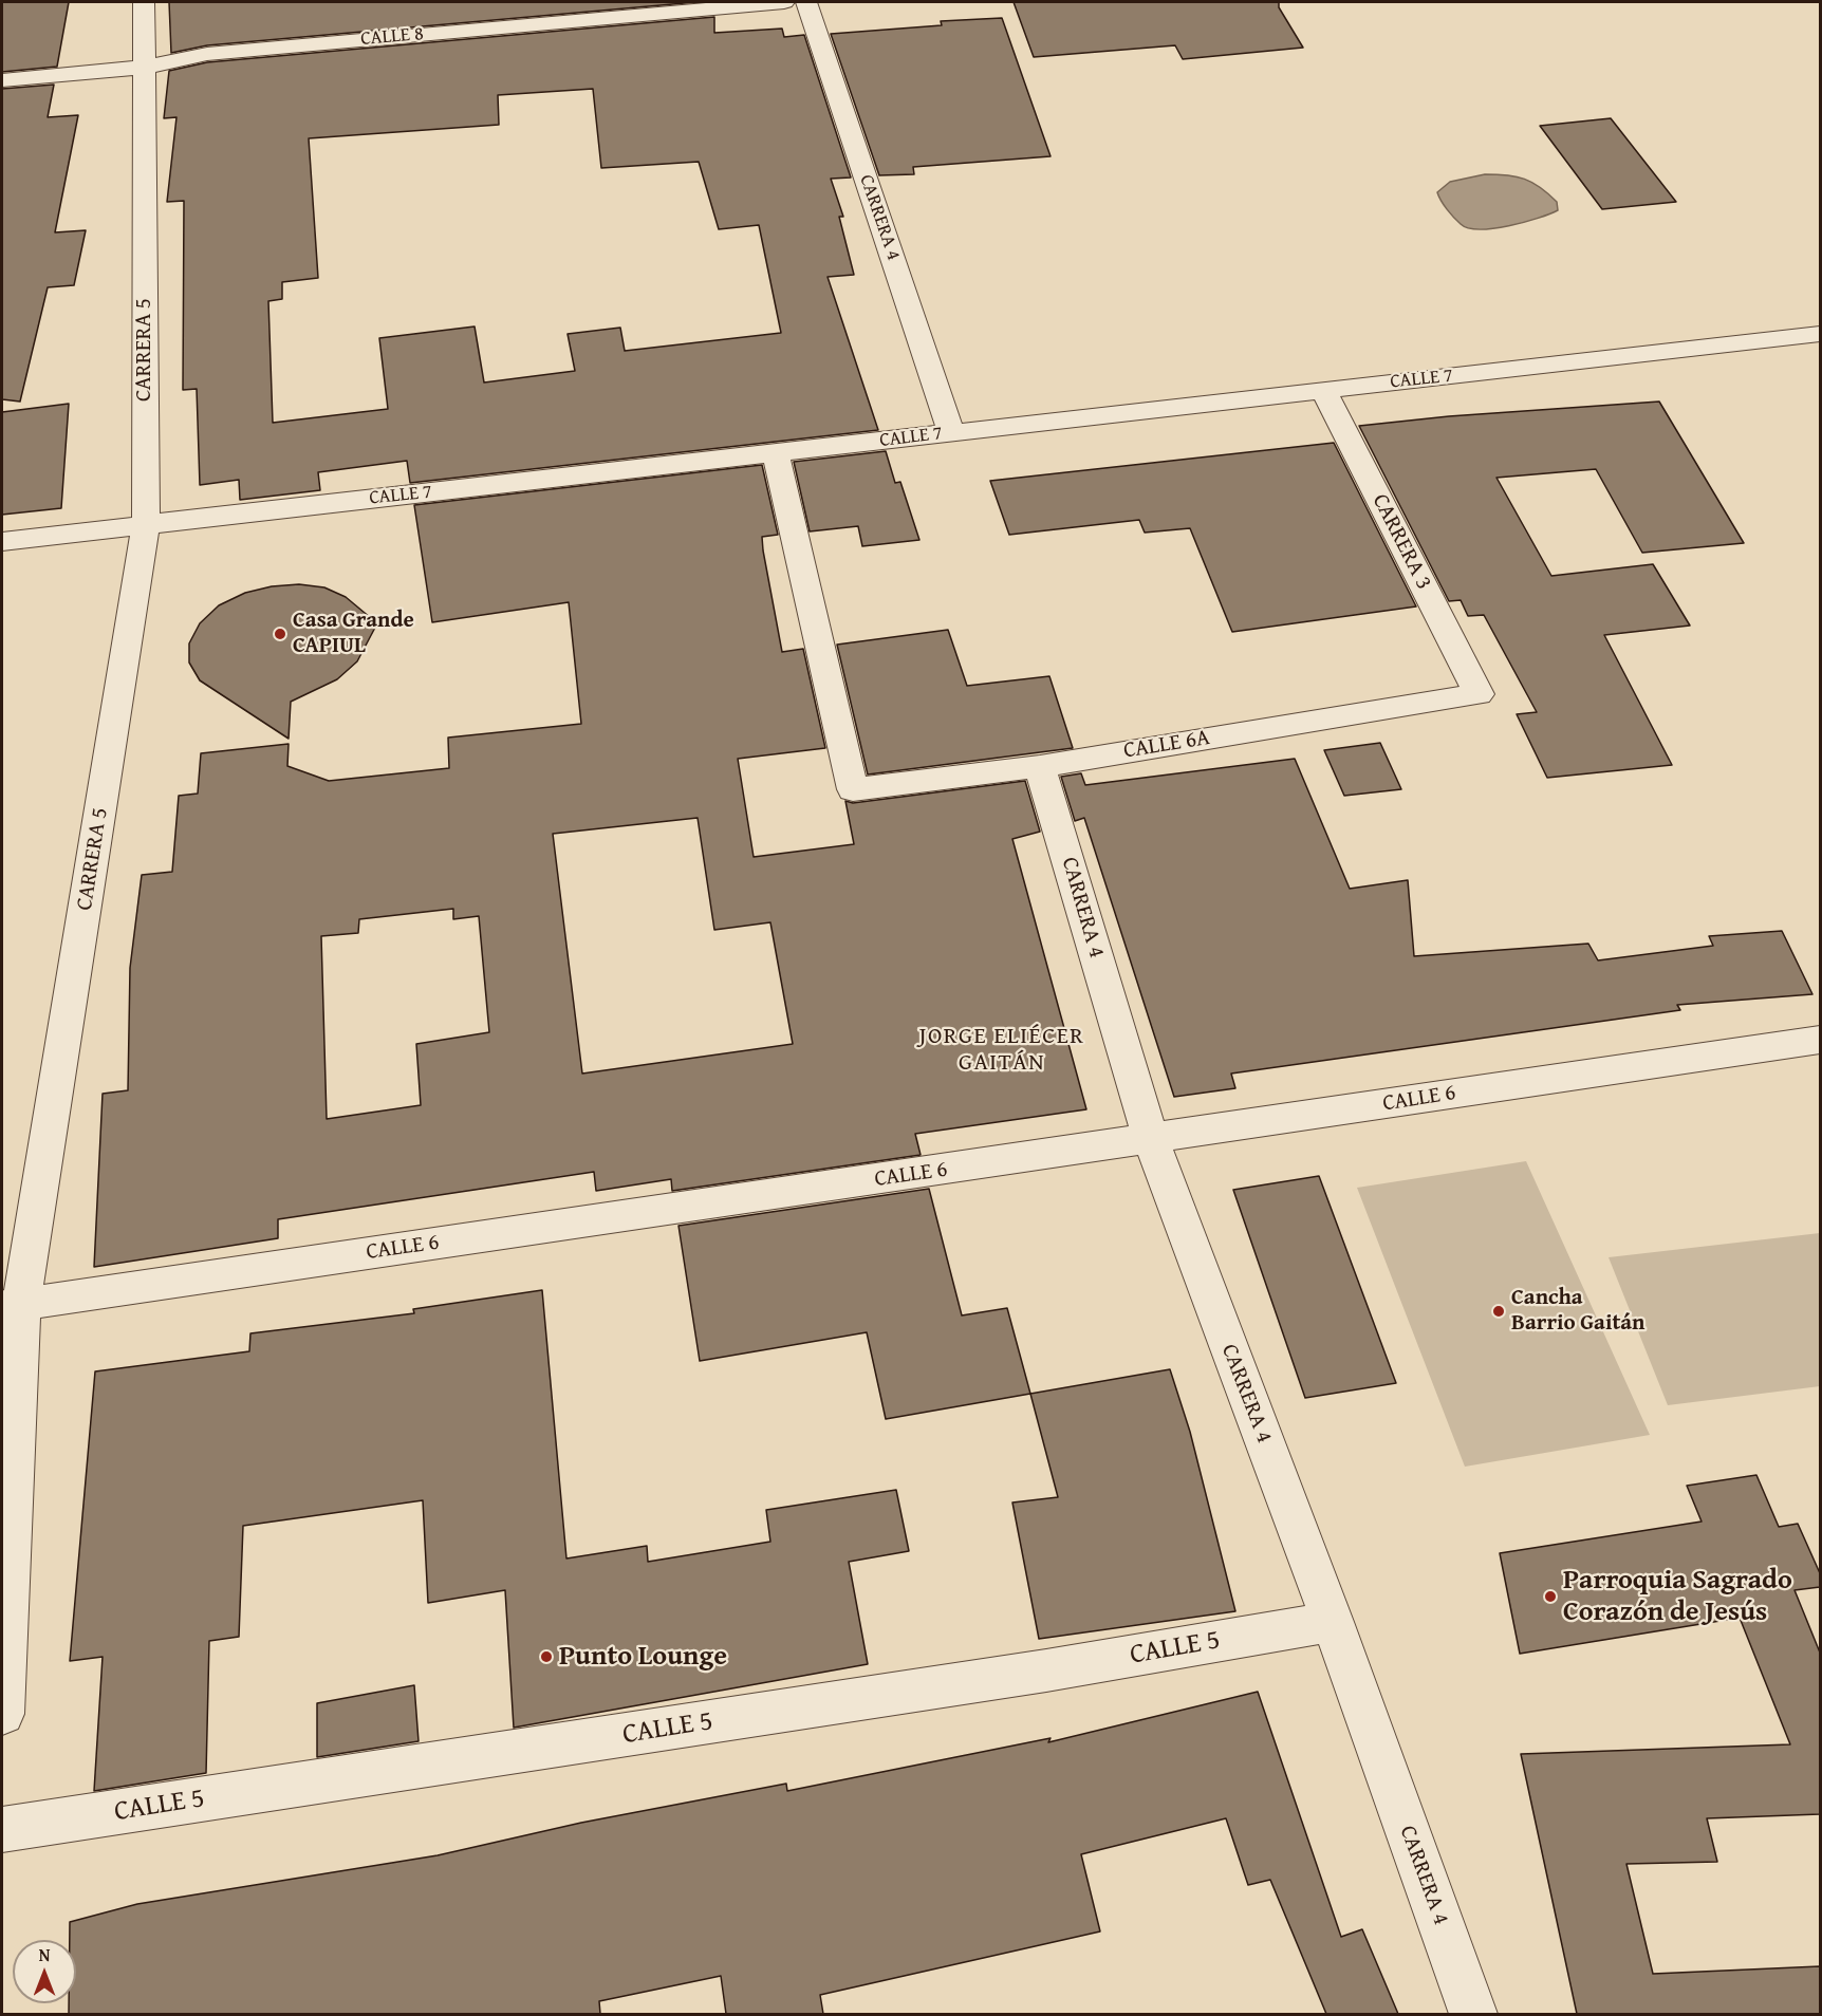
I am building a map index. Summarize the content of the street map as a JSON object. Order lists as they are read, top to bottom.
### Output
{
  "streets": {
    "street": [
      "CALLE 8",
      "CARRERA 4",
      "CARRERA 5",
      "CALLE 7",
      "CARRERA 3",
      "CALLE 6A",
      "CALLE 6",
      "CALLE 5"
    ]
  },
  "crossings": [
    ["CALLE 8", "CARRERA 5"],
    ["CARRERA 4", "CALLE 7"],
    ["CARRERA 4", "CALLE 6A"],
    ["CARRERA 4", "CALLE 6"],
    ["CARRERA 4", "CALLE 5"],
    ["CARRERA 5", "CALLE 7"],
    ["CARRERA 5", "CALLE 6"],
    ["CALLE 7", "CARRERA 3"],
    ["CALLE 7", "CALLE 6A"],
    ["CARRERA 3", "CALLE 6A"]
  ],
  "districts": ["JORGE ELIÉCER GAITÁN"],
  "places": [
    "Casa Grande CAPIUL",
    "Cancha Barrio Gaitán",
    "Parroquia Sagrado Corazón de Jesús",
    "Punto Lounge"
  ],
  "north": "top"
}
